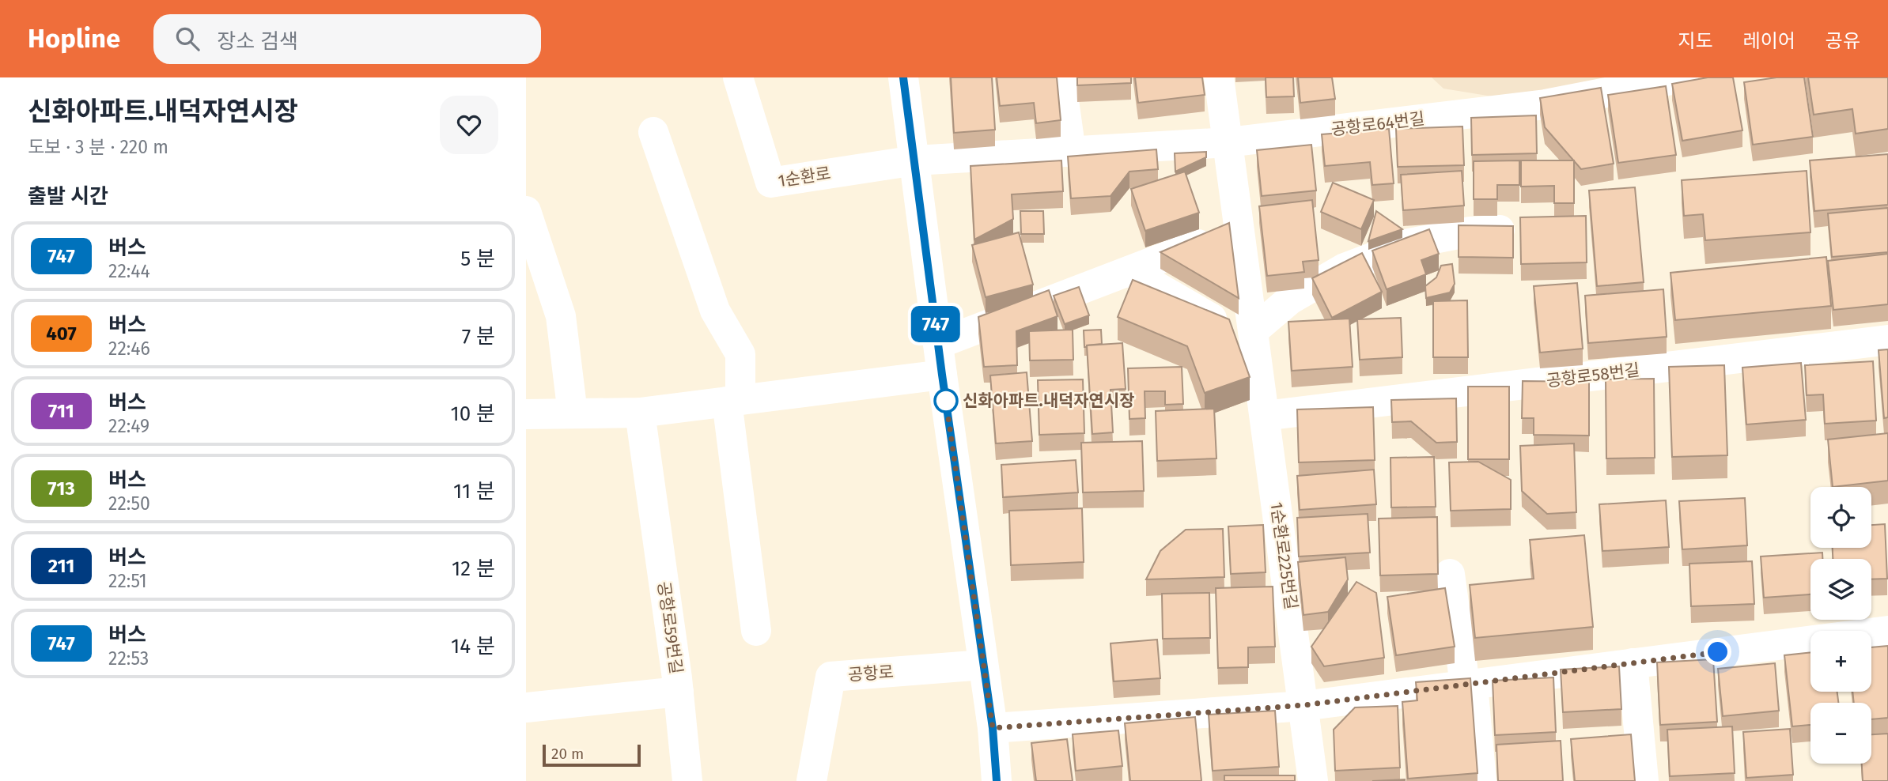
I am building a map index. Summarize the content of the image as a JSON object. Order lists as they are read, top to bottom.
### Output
{
  "streets": {
    "street": [
      "공항로64번길",
      "1순환로",
      "공항로58번길",
      "1순환로225번길",
      "공항로59번길",
      "공항로"
    ]
  },
  "crossings": [
    ["공항로64번길", "1순환로"],
    ["공항로64번길", "1순환로225번길"],
    ["공항로58번길", "1순환로225번길"]
  ],
  "places": ["신화아파트.내덕자연시장"],
  "lines": ["bus line 747"],
  "scale_bar": "20 m",
  "page": {
    "header": "Hopline",
    "search": "장소 검색",
    "nav": ["지도", "레이어", "공유"],
    "heading": [
      ["신화아파트.내덕자연시장", "도보 · 3 분 · 220 m"],
      "출발 시간"
    ],
    "on_map": "747",
    "list": [
      {
        "mark": "747",
        "name": "버스",
        "note": "22:44",
        "value": "5 분"
      },
      {
        "mark": "407",
        "name": "버스",
        "note": "22:46",
        "value": "7 분"
      },
      {
        "mark": "711",
        "name": "버스",
        "note": "22:49",
        "value": "10 분"
      },
      {
        "mark": "713",
        "name": "버스",
        "note": "22:50",
        "value": "11 분"
      },
      {
        "mark": "211",
        "name": "버스",
        "note": "22:51",
        "value": "12 분"
      },
      {
        "mark": "747",
        "name": "버스",
        "note": "22:53",
        "value": "14 분"
      }
    ],
    "map_buttons": ["+", "−"],
    "scale": "20 m"
  }
}
